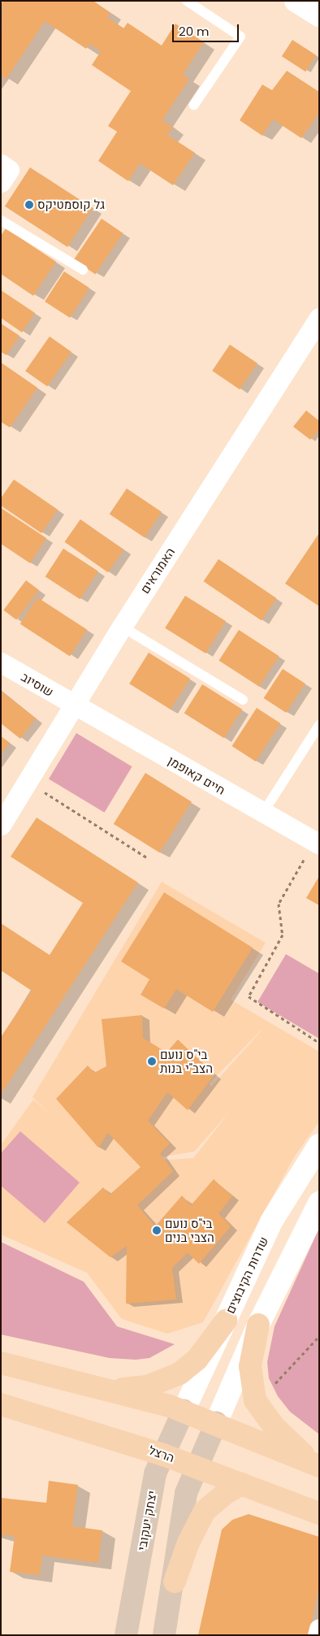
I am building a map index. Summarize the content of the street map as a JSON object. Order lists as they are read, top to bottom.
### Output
{
  "streets": {
    "main road": ["הרצל", "יצחק יעקובי"],
    "street": [
      "האמוראים",
      "שוסיוב",
      "חיים קאופמן",
      "שדרות הקיבוצים"
    ]
  },
  "crossings": [
    ["האמוראים", "שוסיוב"],
    ["האמוראים", "חיים קאופמן"],
    ["שוסיוב", "חיים קאופמן"],
    ["שדרות הקיבוצים", "יצחק יעקובי"],
    ["הרצל", "יצחק יעקובי"]
  ],
  "places": ["גל קוסמטיקס", "בי\"ס נועם הצב\"י בנות", "בי\"ס נועם הצבי בנים"],
  "scale_bar": "20 m"
}
